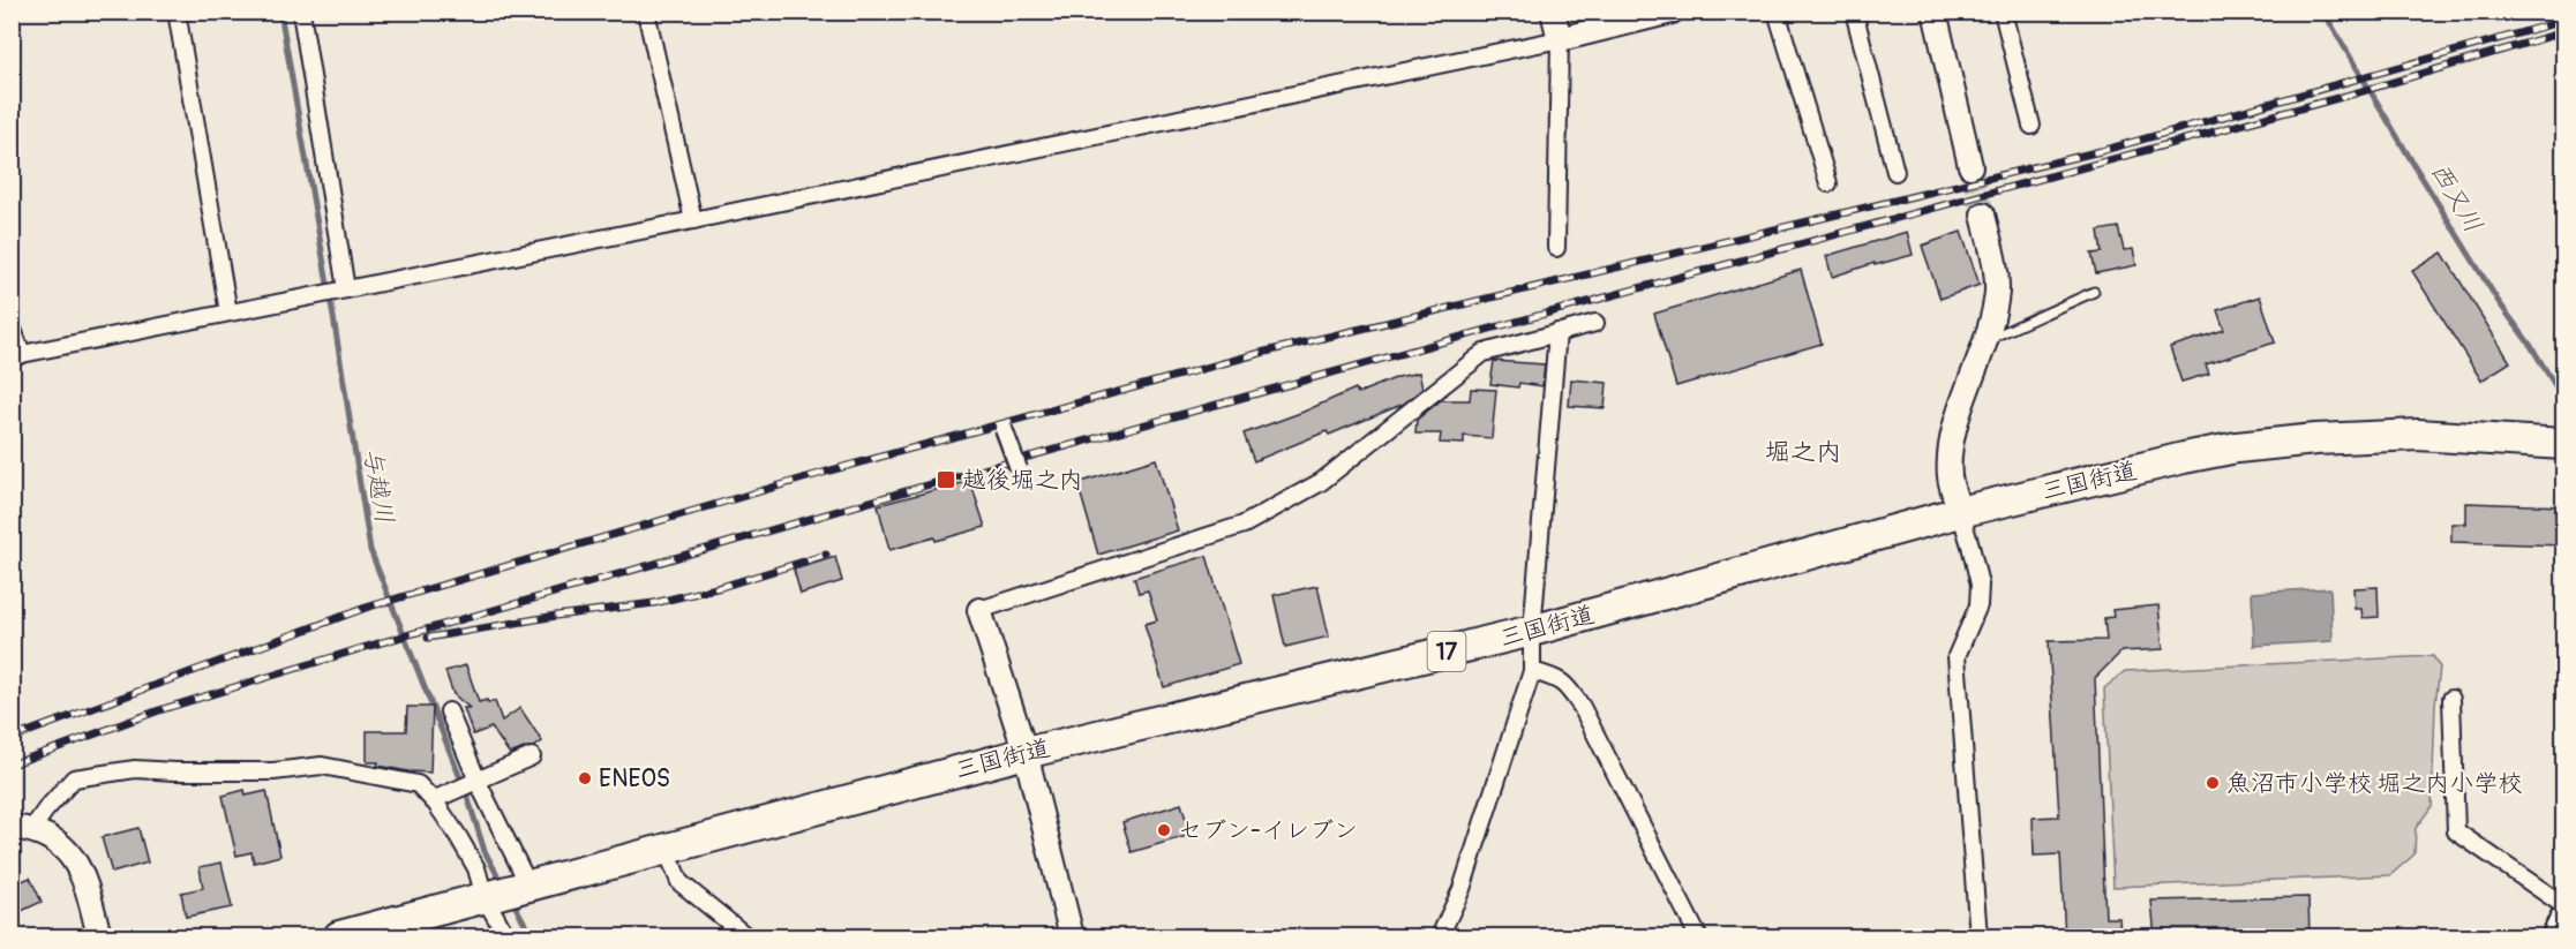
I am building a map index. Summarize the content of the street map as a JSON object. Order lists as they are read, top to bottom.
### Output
{
  "streets": {
    "highway": ["三国街道", "17"]
  },
  "districts": ["堀之内"],
  "water": ["西又川", "与越川"],
  "places": {
    "transit": ["越後堀之内"],
    "other": ["ENEOS", "魚沼市小学校 堀之内小学校", "セブン-イレブン"]
  }
}
